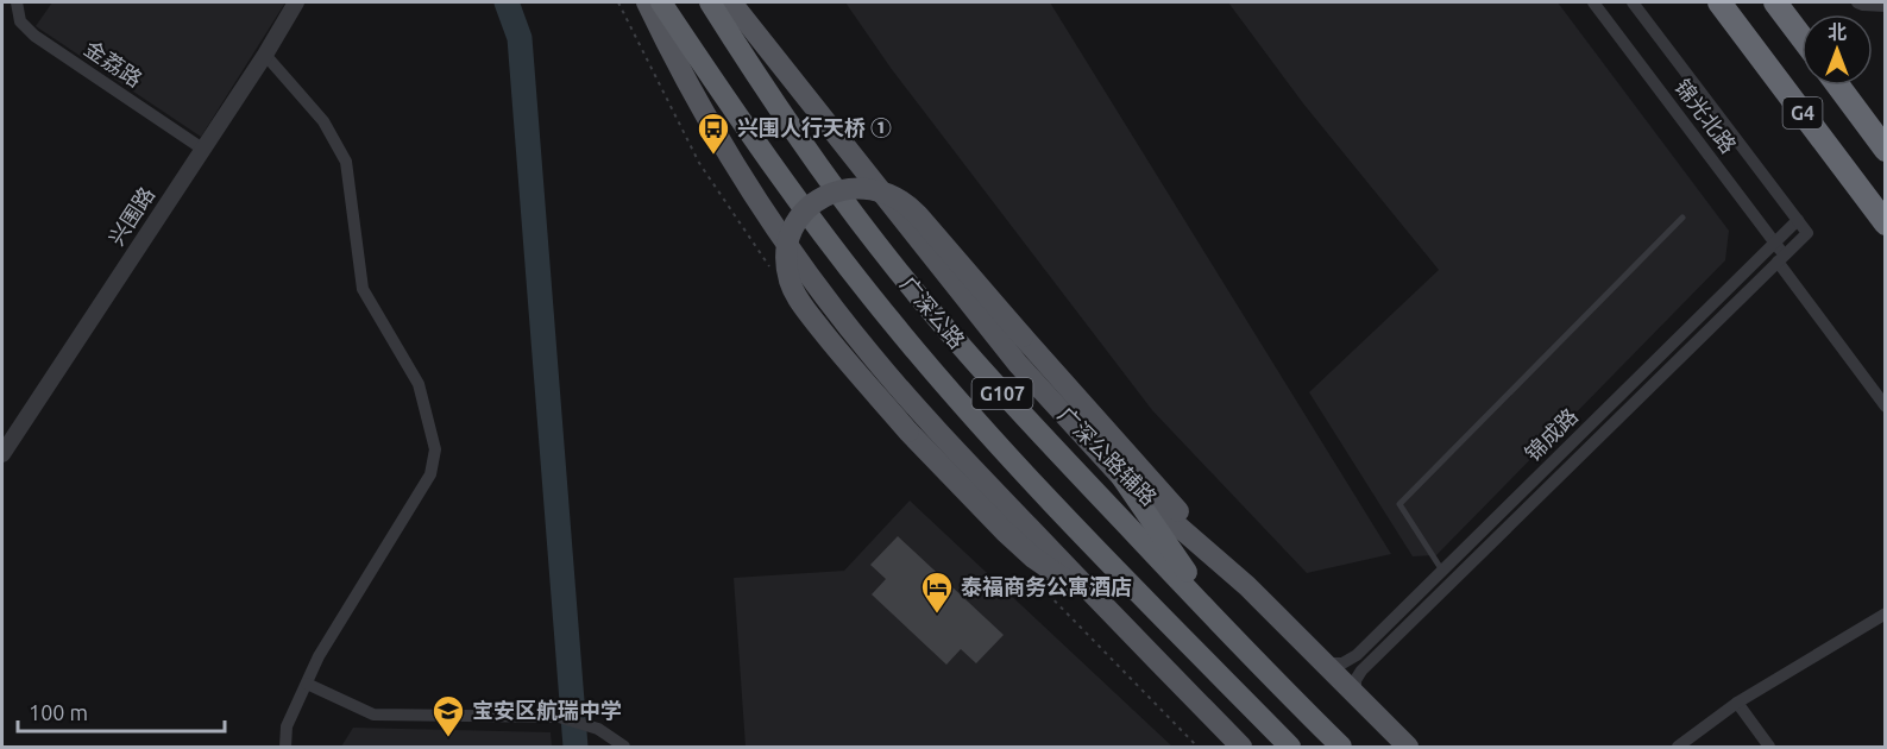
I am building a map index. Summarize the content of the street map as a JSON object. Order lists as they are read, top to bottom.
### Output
{
  "streets": {
    "highway": ["G4", "广深公路", "G107"],
    "main road": ["广深公路辅路"],
    "street": [
      "金荔路",
      "锦光北路",
      "兴围路",
      "锦成路"
    ]
  },
  "crossings": [
    ["金荔路", "兴围路"],
    ["锦光北路", "锦成路"],
    ["锦成路", "广深公路辅路"]
  ],
  "places": {
    "bus stop": ["兴围人行天桥 ①"],
    "hotel": ["泰福商务公寓酒店"],
    "school or university": ["宝安区航瑞中学"]
  },
  "scale_bar": "100 m",
  "north": "top"
}
